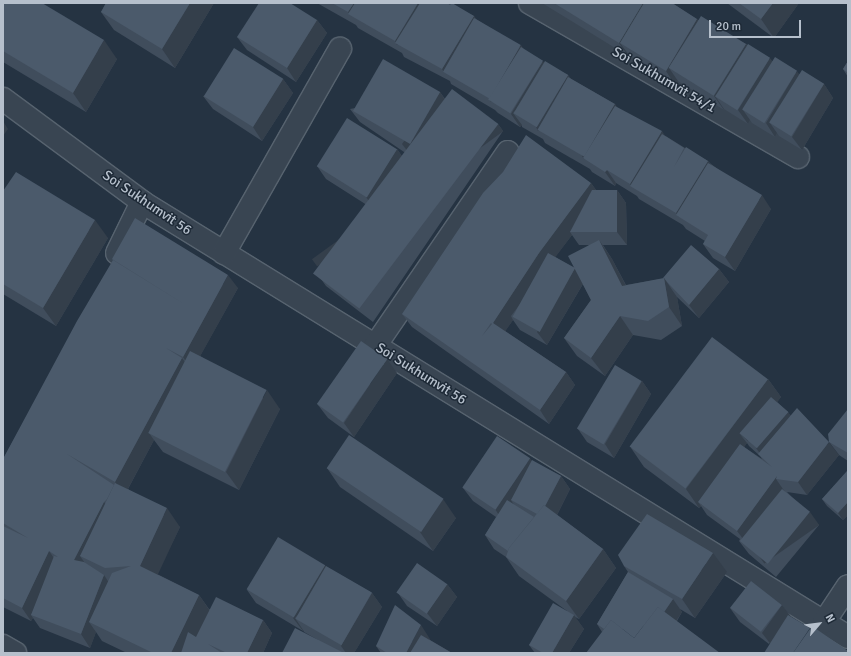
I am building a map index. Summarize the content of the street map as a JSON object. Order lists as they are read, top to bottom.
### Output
{
  "streets": {
    "street": ["Soi Sukhumvit 54/1", "Soi Sukhumvit 56"]
  },
  "scale_bar": "20 m",
  "north": "top right"
}
